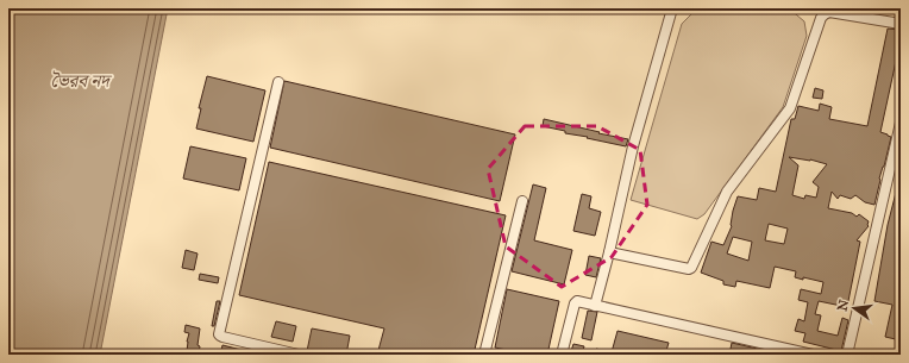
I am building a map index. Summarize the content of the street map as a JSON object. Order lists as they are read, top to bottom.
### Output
{
  "water": ["ভৈরব নদ"],
  "north": "left"
}
